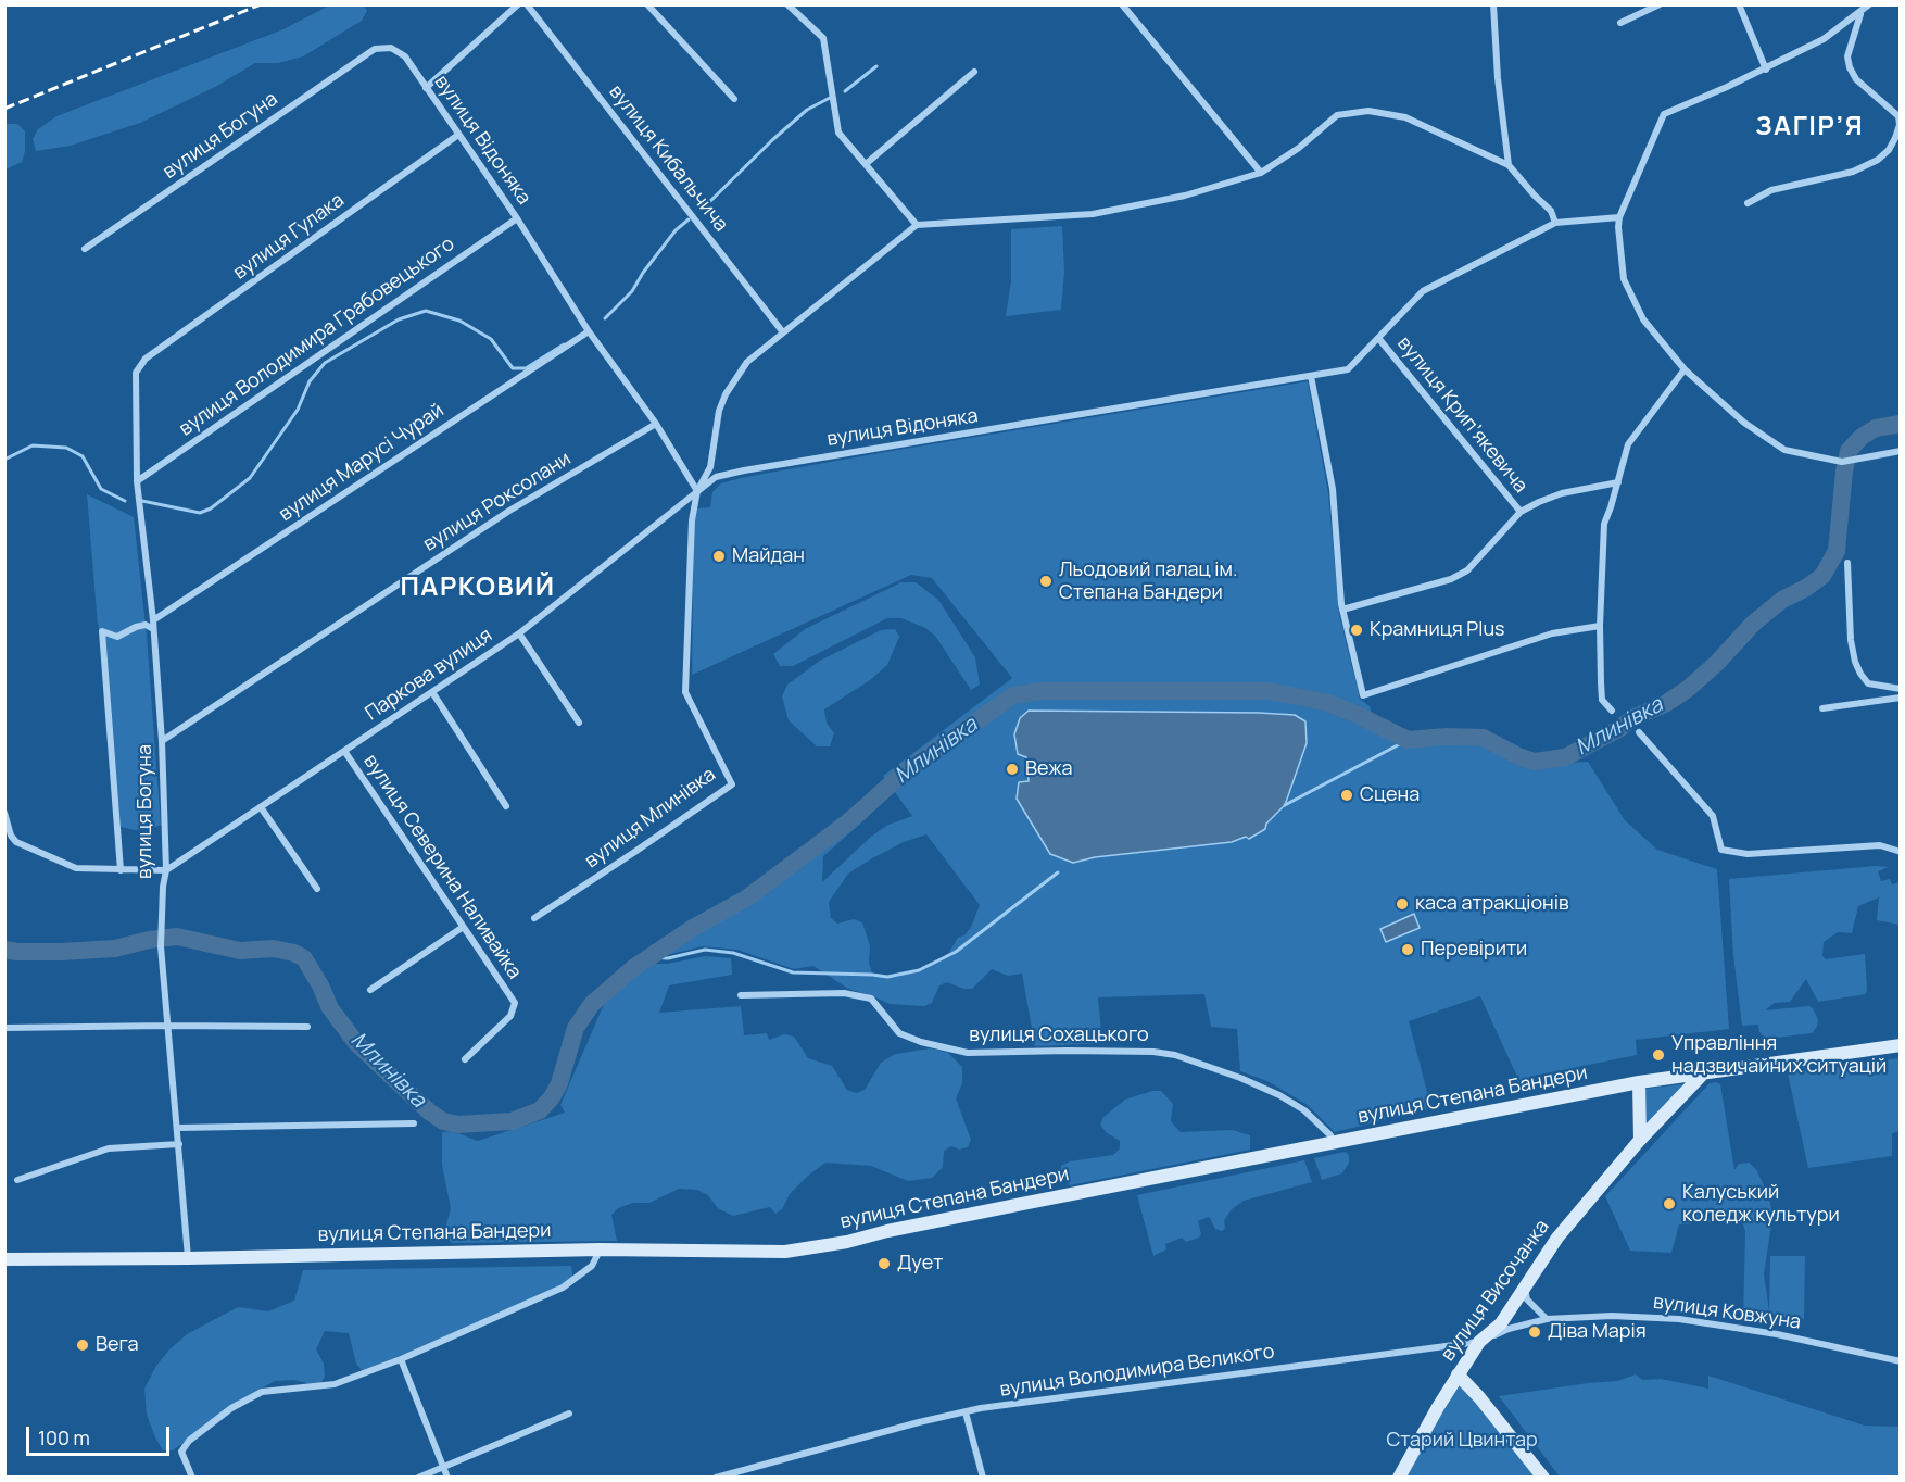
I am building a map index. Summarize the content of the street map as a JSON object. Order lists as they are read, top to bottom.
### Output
{
  "streets": {
    "main road": ["вулиця Степана Бандери", "вулиця Височанка"],
    "street": [
      "вулиця Богуна",
      "вулиця Відоняка",
      "вулиця Кибальчича",
      "вулиця Гулака",
      "вулиця Володимира Грабовецького",
      "вулиця Крипʼякевича",
      "вулиця Марусі Чурай",
      "вулиця Роксолани",
      "Паркова вулиця",
      "вулиця Млинівка",
      "вулиця Северина Наливайка",
      "вулиця Сохацького",
      "вулиця Ковжуна",
      "вулиця Володимира Великого"
    ]
  },
  "crossings": [
    ["вулиця Богуна", "вулиця Відоняка"],
    ["вулиця Богуна", "вулиця Гулака"],
    ["вулиця Богуна", "вулиця Володимира Грабовецького"],
    ["вулиця Богуна", "вулиця Марусі Чурай"],
    ["вулиця Богуна", "вулиця Роксолани"],
    ["вулиця Богуна", "Паркова вулиця"],
    ["вулиця Богуна", "вулиця Степана Бандери"],
    ["вулиця Відоняка", "вулиця Гулака"],
    ["вулиця Відоняка", "вулиця Володимира Грабовецького"],
    ["вулиця Відоняка", "вулиця Крипʼякевича"],
    ["вулиця Відоняка", "вулиця Марусі Чурай"],
    ["вулиця Відоняка", "вулиця Роксолани"],
    ["вулиця Відоняка", "Паркова вулиця"],
    ["вулиця Відоняка", "вулиця Млинівка"],
    ["Паркова вулиця", "вулиця Млинівка"],
    ["Паркова вулиця", "вулиця Северина Наливайка"],
    ["вулиця Сохацького", "вулиця Степана Бандери"],
    ["вулиця Степана Бандери", "вулиця Височанка"],
    ["вулиця Височанка", "вулиця Ковжуна"],
    ["вулиця Височанка", "вулиця Володимира Великого"],
    ["вулиця Ковжуна", "вулиця Володимира Великого"]
  ],
  "districts": ["ЗАГІР’Я", "ПАРКОВИЙ"],
  "water": ["Млинівка"],
  "parks": ["Старий Цвинтар"],
  "places": [
    "Майдан",
    "Льодовий палац ім. Степана Бандери",
    "Крамниця Plus",
    "Вежа",
    "Сцена",
    "каса атракціонів",
    "Перевірити",
    "Управління надзвичайних ситуацій",
    "Калуський коледж культури",
    "Дует",
    "Діва Марія",
    "Вега"
  ],
  "scale_bar": "100 m"
}
